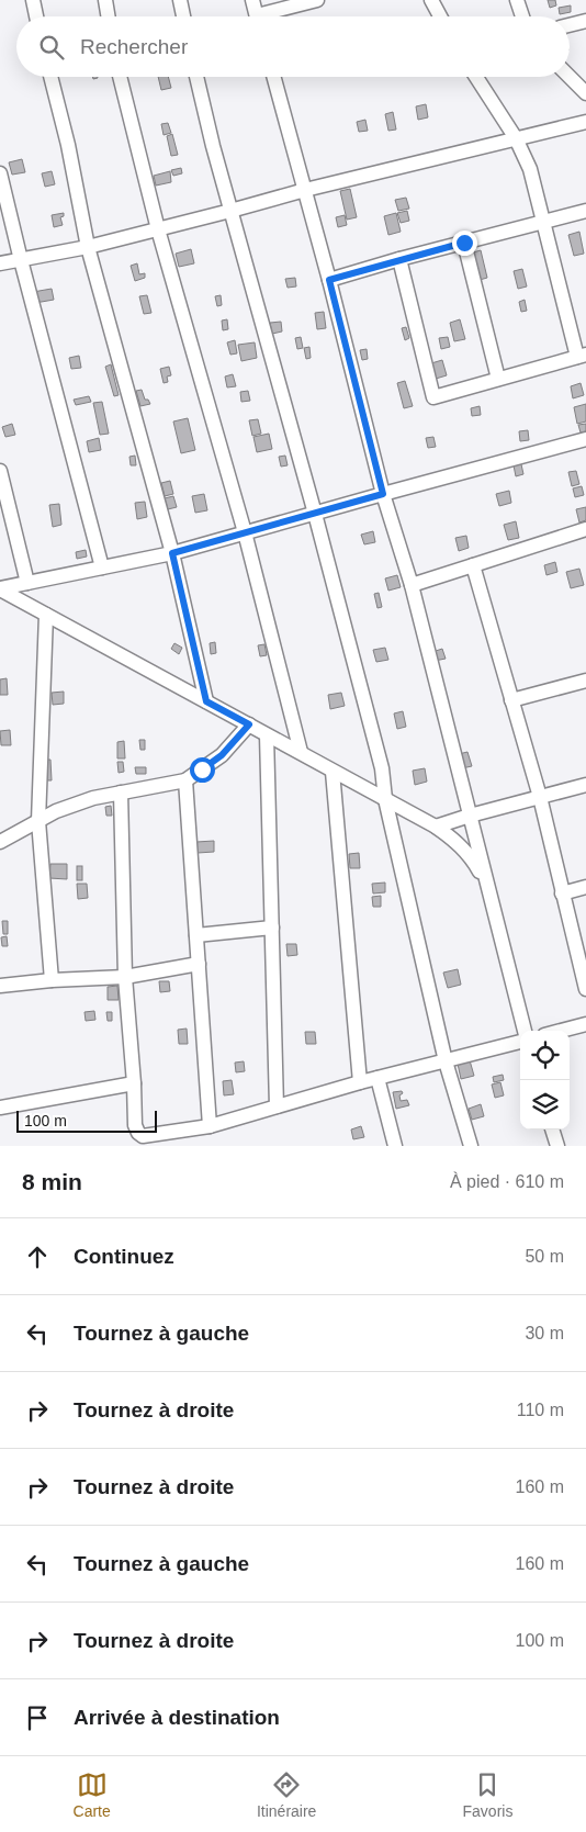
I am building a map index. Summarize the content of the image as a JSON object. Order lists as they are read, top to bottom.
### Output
{
  "scale_bar": "100 m",
  "page": {
    "search": "Rechercher",
    "scale": "100 m",
    "heading": ["8 min", "À pied · 610 m"],
    "list": [
      ["Continuez", "50 m"],
      ["Tournez à gauche", "30 m"],
      ["Tournez à droite", "110 m"],
      ["Tournez à droite", "160 m"],
      ["Tournez à gauche", "160 m"],
      ["Tournez à droite", "100 m"],
      "Arrivée à destination"
    ],
    "nav": ["Carte", "Itinéraire", "Favoris"]
  }
}
